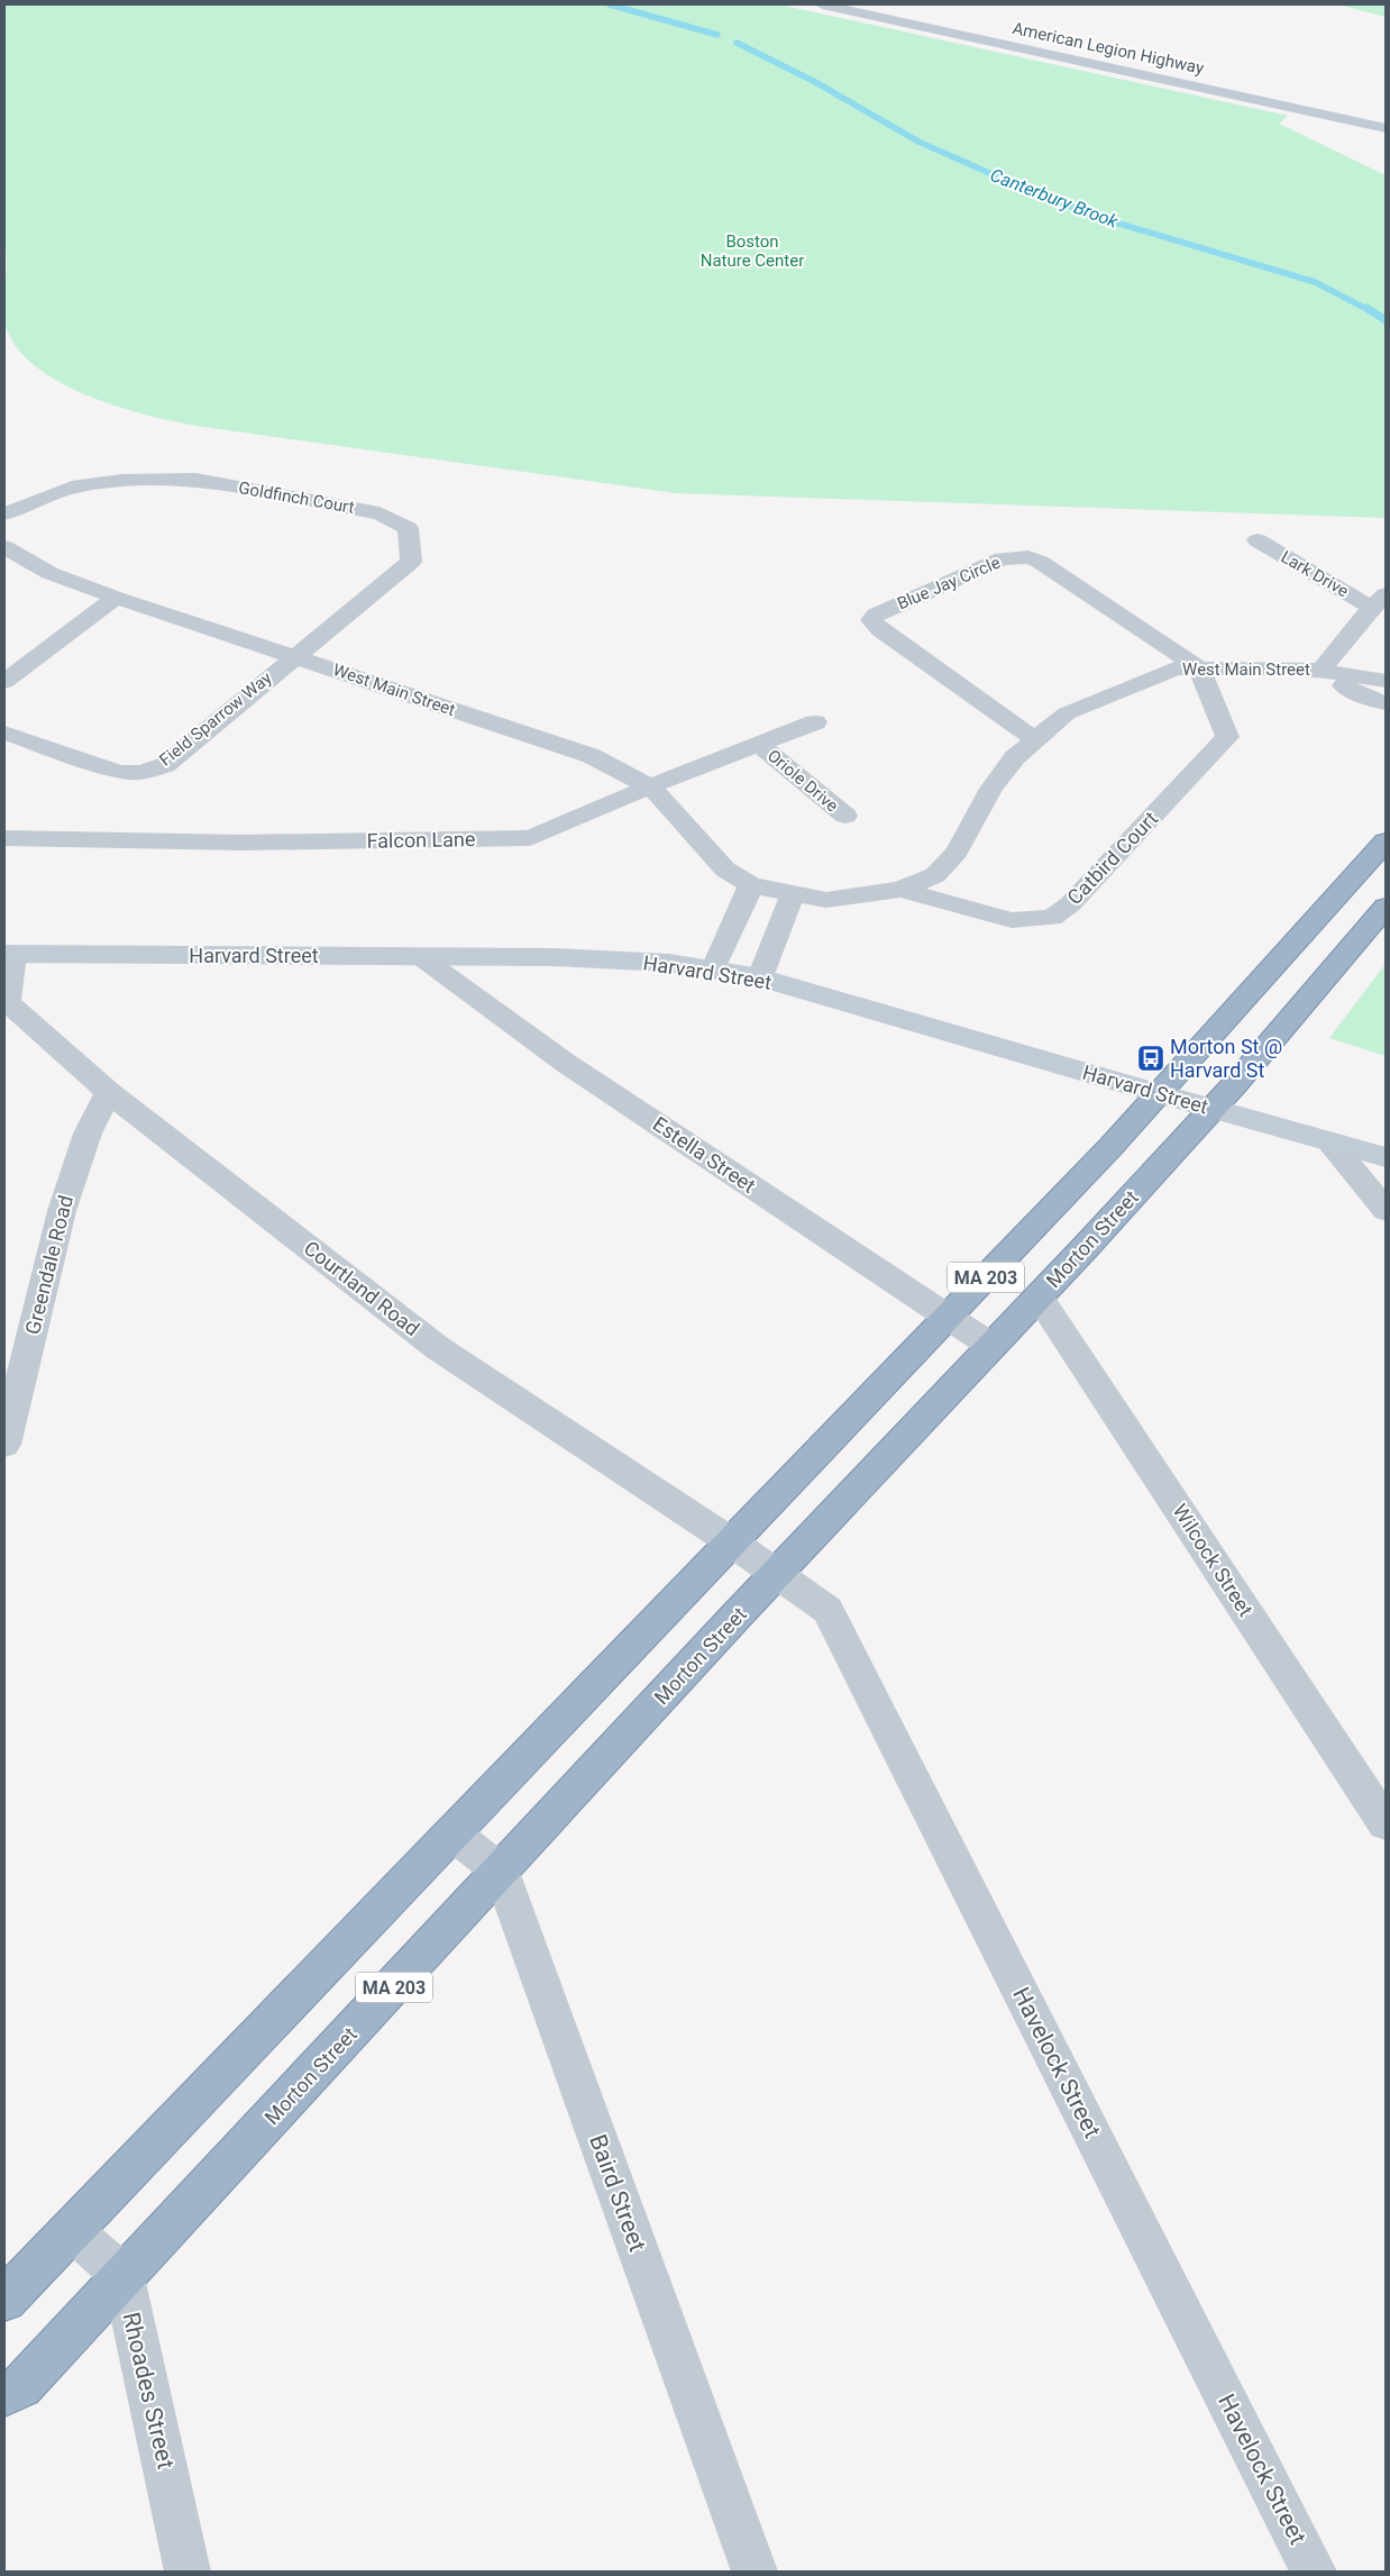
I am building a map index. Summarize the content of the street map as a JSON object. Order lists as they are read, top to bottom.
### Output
{
  "streets": {
    "highway": ["Morton Street", "MA 203"],
    "main road": ["American Legion Highway", "Harvard Street"],
    "street": [
      "Goldfinch Court",
      "Lark Drive",
      "Blue Jay Circle",
      "West Main Street",
      "Field Sparrow Way",
      "Oriole Drive",
      "Falcon Lane",
      "Catbird Court",
      "Estella Street",
      "Greendale Road",
      "Courtland Road",
      "Wilcock Street",
      "Havelock Street",
      "Baird Street",
      "Rhoades Street"
    ]
  },
  "crossings": [
    ["Goldfinch Court", "West Main Street"],
    ["Goldfinch Court", "Field Sparrow Way"],
    ["Blue Jay Circle", "West Main Street"],
    ["Blue Jay Circle", "Catbird Court"],
    ["West Main Street", "Field Sparrow Way"],
    ["West Main Street", "Falcon Lane"],
    ["West Main Street", "Catbird Court"],
    ["Oriole Drive", "Falcon Lane"],
    ["Harvard Street", "Estella Street"],
    ["Harvard Street", "Morton Street"],
    ["Harvard Street", "MA 203"],
    ["Harvard Street", "Courtland Road"],
    ["Estella Street", "Morton Street"],
    ["Estella Street", "MA 203"],
    ["Morton Street", "Courtland Road"],
    ["Morton Street", "Wilcock Street"],
    ["Morton Street", "Havelock Street"],
    ["Morton Street", "Baird Street"],
    ["Morton Street", "Rhoades Street"],
    ["Greendale Road", "Courtland Road"],
    ["MA 203", "Courtland Road"],
    ["Courtland Road", "Havelock Street"]
  ],
  "water": ["Canterbury Brook"],
  "parks": ["Boston Nature Center"],
  "places": {
    "bus stop": ["Morton St @ Harvard St"]
  }
}
